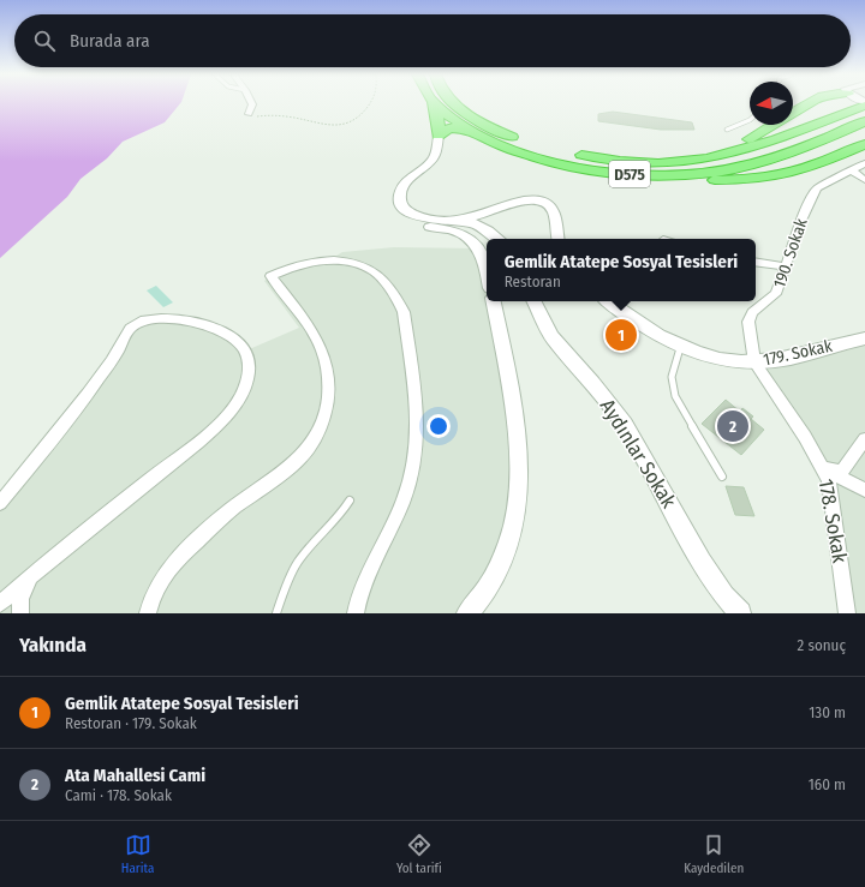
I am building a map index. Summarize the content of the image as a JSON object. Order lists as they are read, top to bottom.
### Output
{
  "streets": {
    "highway": ["D575"],
    "street": [
      "190. Sokak",
      "179. Sokak",
      "Aydınlar Sokak",
      "178. Sokak"
    ]
  },
  "crossings": [
    ["190. Sokak", "179. Sokak"],
    ["190. Sokak", "178. Sokak"],
    ["179. Sokak", "178. Sokak"]
  ],
  "north": "left",
  "page": {
    "search": "Burada ara",
    "popup": ["Gemlik Atatepe Sosyal Tesisleri", "Restoran"],
    "pins": ["1", "2"],
    "heading": ["Yakında", "2 sonuç"],
    "list": [
      {
        "mark": "1",
        "name": "Gemlik Atatepe Sosyal Tesisleri",
        "note": "Restoran · 179. Sokak",
        "value": "130 m"
      },
      {
        "mark": "2",
        "name": "Ata Mahallesi Cami",
        "note": "Cami · 178. Sokak",
        "value": "160 m"
      }
    ],
    "nav": ["Harita", "Yol tarifi", "Kaydedilen"]
  }
}
